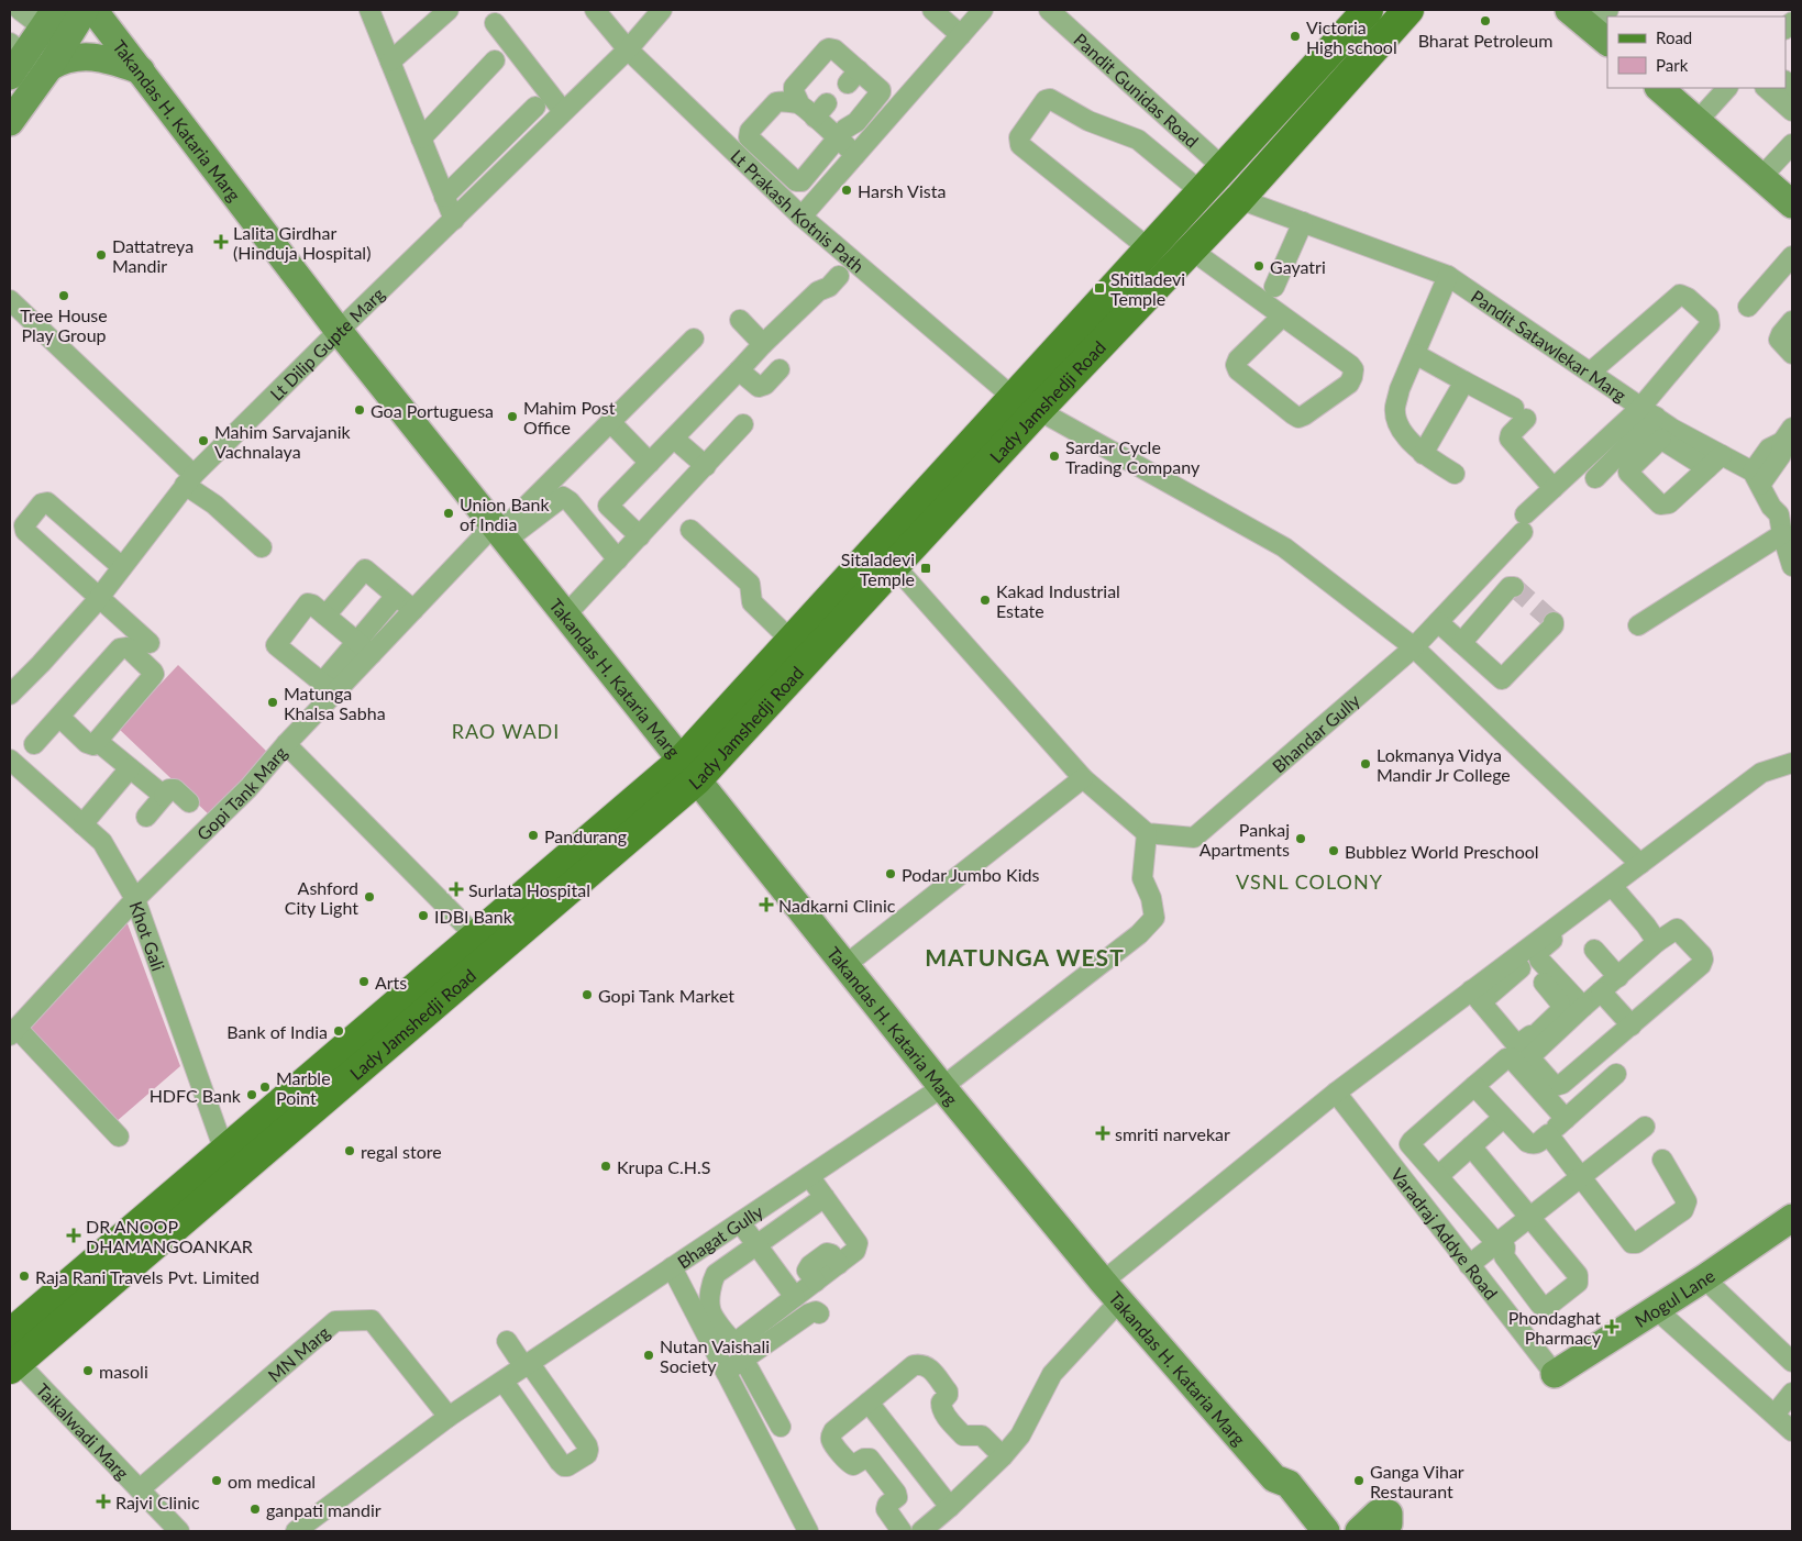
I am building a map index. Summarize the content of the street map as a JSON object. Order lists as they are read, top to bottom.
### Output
{
  "streets": {
    "main road": ["Takandas H. Kataria Marg", "Lady Jamshedji Road", "Mogul Lane"],
    "street": [
      "Pandit Gunidas Road",
      "Lt Prakash Kotnis Path",
      "Lt Dilip Gupte Marg",
      "Pandit Satawlekar Marg",
      "Bhandar Gully",
      "Gopi Tank Marg",
      "Khot Gali",
      "Varadraj Addye Road",
      "Bhagat Gully",
      "MN Marg",
      "Taikalwadi Marg"
    ]
  },
  "crossings": [
    ["Pandit Gunidas Road", "Lady Jamshedji Road"],
    ["Takandas H. Kataria Marg", "Lt Dilip Gupte Marg"],
    ["Takandas H. Kataria Marg", "Lady Jamshedji Road"],
    ["Takandas H. Kataria Marg", "Gopi Tank Marg"],
    ["Takandas H. Kataria Marg", "Bhagat Gully"],
    ["Lt Prakash Kotnis Path", "Lt Dilip Gupte Marg"],
    ["Lt Prakash Kotnis Path", "Lady Jamshedji Road"],
    ["Pandit Satawlekar Marg", "Lady Jamshedji Road"],
    ["Pandit Satawlekar Marg", "Bhandar Gully"],
    ["Lady Jamshedji Road", "Khot Gali"],
    ["Lady Jamshedji Road", "Taikalwadi Marg"],
    ["Bhandar Gully", "Bhagat Gully"],
    ["Gopi Tank Marg", "Khot Gali"],
    ["Varadraj Addye Road", "Mogul Lane"],
    ["Bhagat Gully", "MN Marg"],
    ["MN Marg", "Taikalwadi Marg"]
  ],
  "districts": ["RAO WADI", "VSNL COLONY", "MATUNGA WEST"],
  "places": {
    "other": [
      "Bharat Petroleum",
      "Victoria High school",
      "Harsh Vista",
      "Dattatreya Mandir",
      "Gayatri",
      "Tree House Play Group",
      "Goa Portuguesa",
      "Mahim Post Office",
      "Mahim Sarvajanik Vachnalaya",
      "Sardar Cycle Trading Company",
      "Union Bank of India",
      "Kakad Industrial Estate",
      "Matunga Khalsa Sabha",
      "Lokmanya Vidya Mandir Jr College",
      "Pandurang",
      "Pankaj Apartments",
      "Bubblez World Preschool",
      "Podar Jumbo Kids",
      "Ashford City Light",
      "IDBI Bank",
      "Arts",
      "Gopi Tank Market",
      "Bank of India",
      "Marble Point",
      "HDFC Bank",
      "regal store",
      "Krupa C.H.S",
      "Raja Rani Travels Pvt. Limited",
      "Nutan Vaishali Society",
      "masoli",
      "om medical",
      "Ganga Vihar Restaurant",
      "ganpati mandir"
    ],
    "health": [
      "Lalita Girdhar (Hinduja Hospital)",
      "Surlata Hospital",
      "Nadkarni Clinic",
      "smriti narvekar",
      "DR ANOOP DHAMANGOANKAR",
      "Phondaghat Pharmacy",
      "Rajvi Clinic"
    ],
    "transit": ["Shitladevi Temple", "Sitaladevi Temple"]
  },
  "legend": ["Road", "Park"]
}
